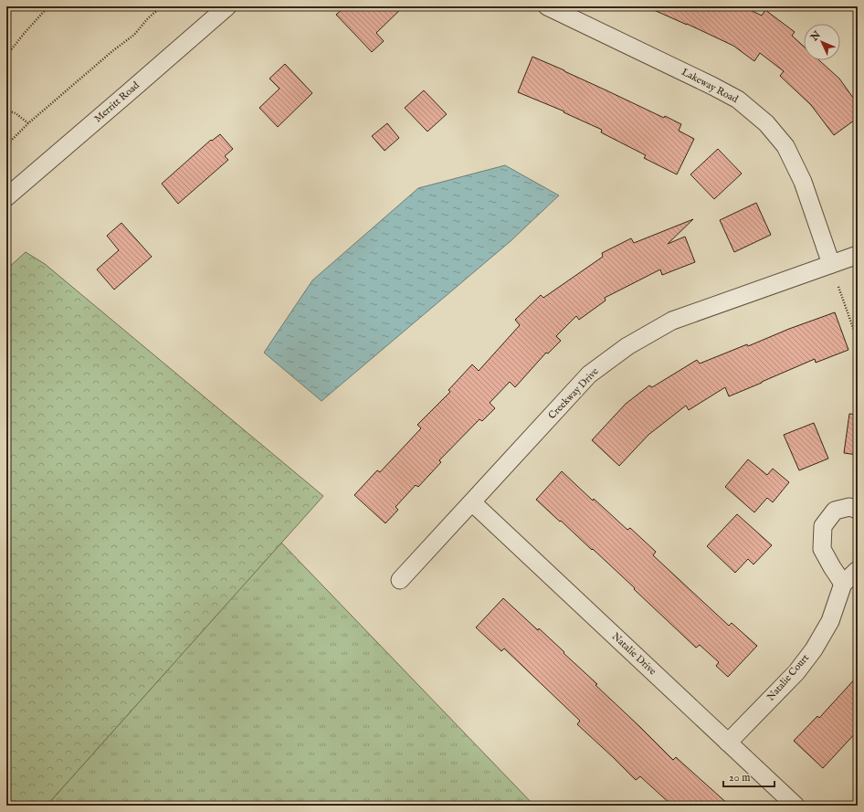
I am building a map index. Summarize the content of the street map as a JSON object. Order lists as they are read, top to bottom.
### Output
{
  "streets": {
    "street": [
      "Lakeway Road",
      "Merritt Road",
      "Creekway Drive",
      "Natalie Drive",
      "Natalie Court"
    ]
  },
  "crossings": [
    ["Lakeway Road", "Creekway Drive"],
    ["Creekway Drive", "Natalie Drive"],
    ["Natalie Drive", "Natalie Court"]
  ],
  "scale_bar": "20 m",
  "north": "top left"
}
